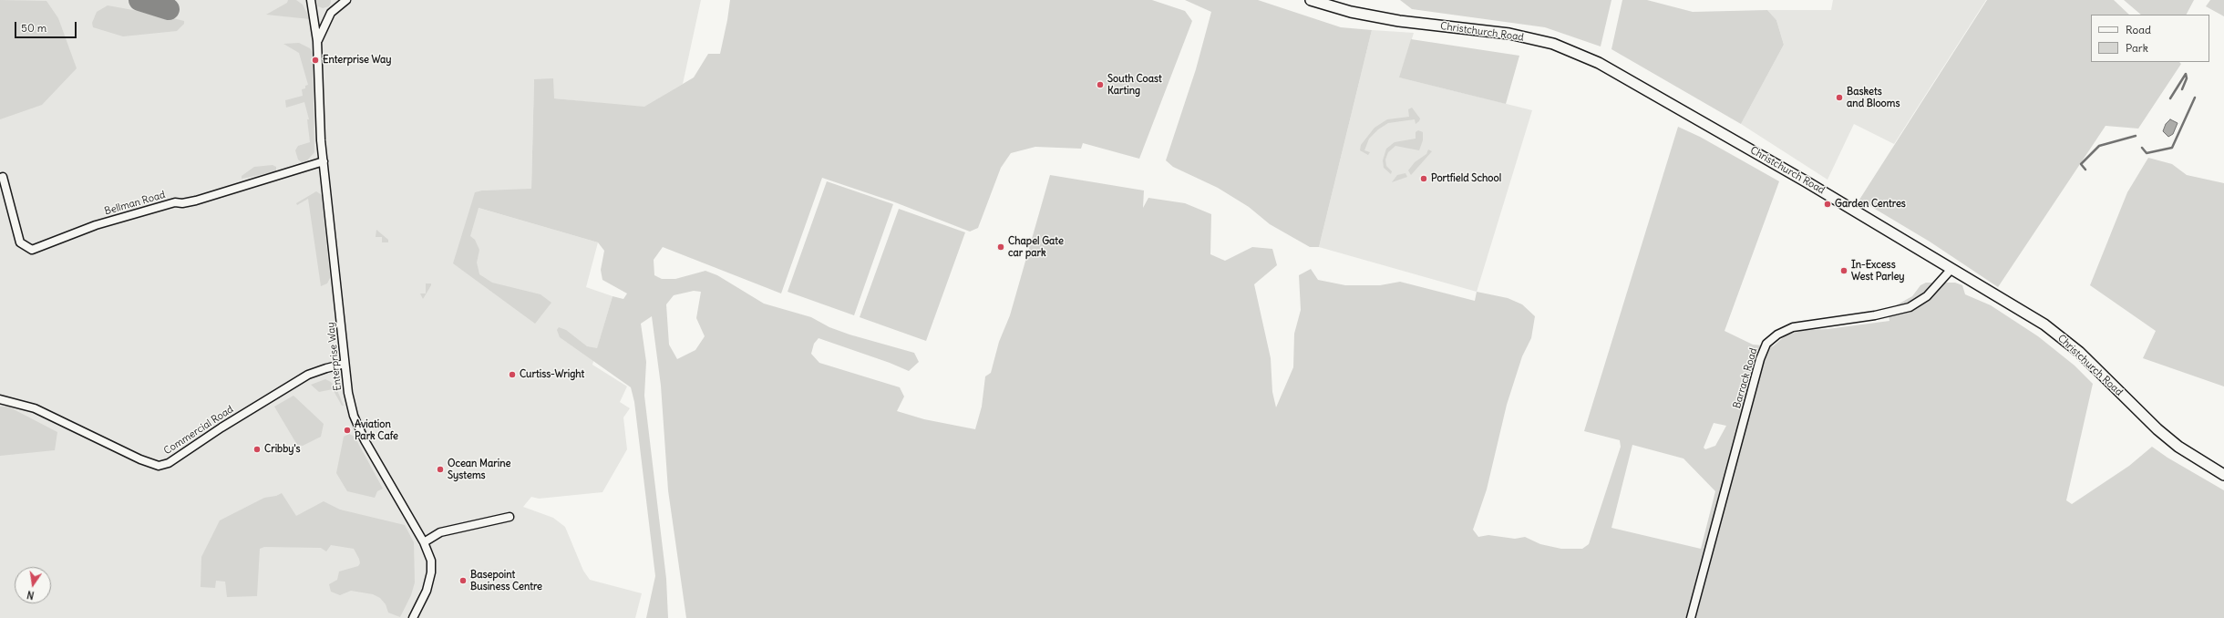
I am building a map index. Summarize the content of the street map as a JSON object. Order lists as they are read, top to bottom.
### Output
{
  "streets": {
    "main road": ["Christchurch Road"],
    "street": [
      "Bellman Road",
      "Enterprise Way",
      "Barrack Road",
      "Commercial Road"
    ]
  },
  "crossings": [
    ["Christchurch Road", "Barrack Road"],
    ["Bellman Road", "Enterprise Way"],
    ["Enterprise Way", "Commercial Road"]
  ],
  "places": [
    "Enterprise Way",
    "South Coast Karting",
    "Baskets and Blooms",
    "Portfield School",
    "Garden Centres",
    "Chapel Gate car park",
    "In-Excess West Parley",
    "Curtiss-Wright",
    "Aviation Park Cafe",
    "Cribby's",
    "Ocean Marine Systems",
    "Basepoint Business Centre"
  ],
  "legend": ["Road", "Park"],
  "scale_bar": "50 m",
  "north": "bottom"
}
